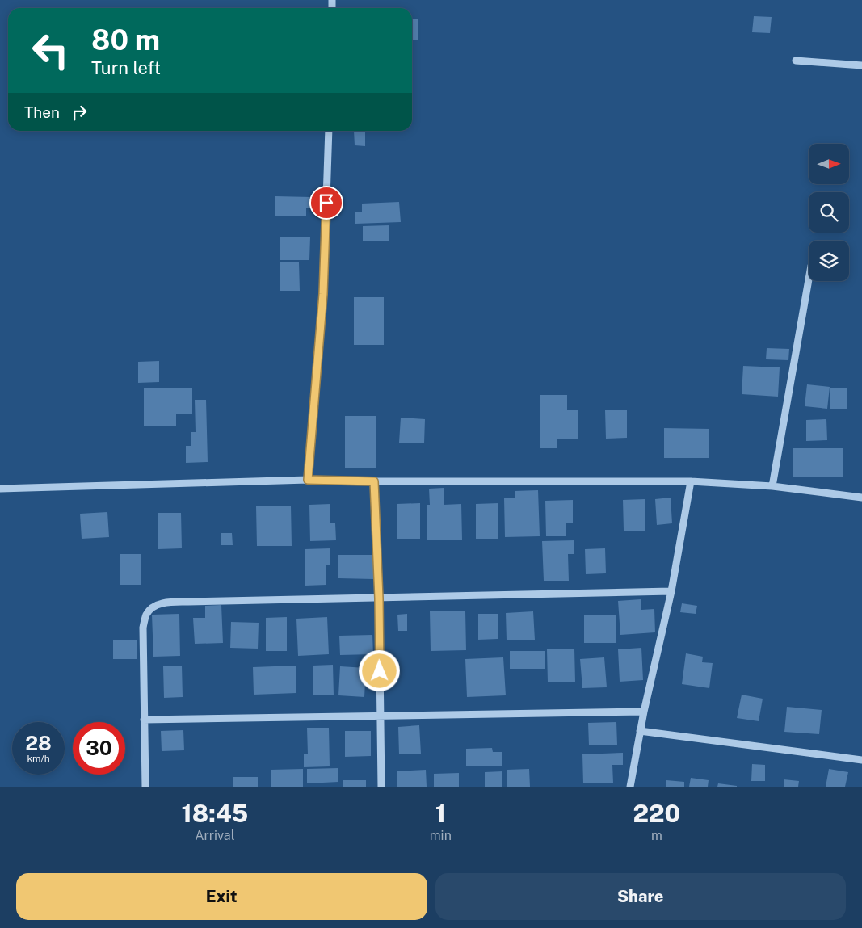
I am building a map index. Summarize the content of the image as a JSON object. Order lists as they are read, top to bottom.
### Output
{
  "north": "right",
  "page": {
    "turn": ["80 m", "Turn left"],
    "then": "Then",
    "speed": "28 km/h",
    "limit": "30",
    "eta": [
      "18:45",
      "Arrival",
      "1",
      "min",
      "220",
      "m"
    ],
    "buttons": ["Exit", "Share"]
  }
}
